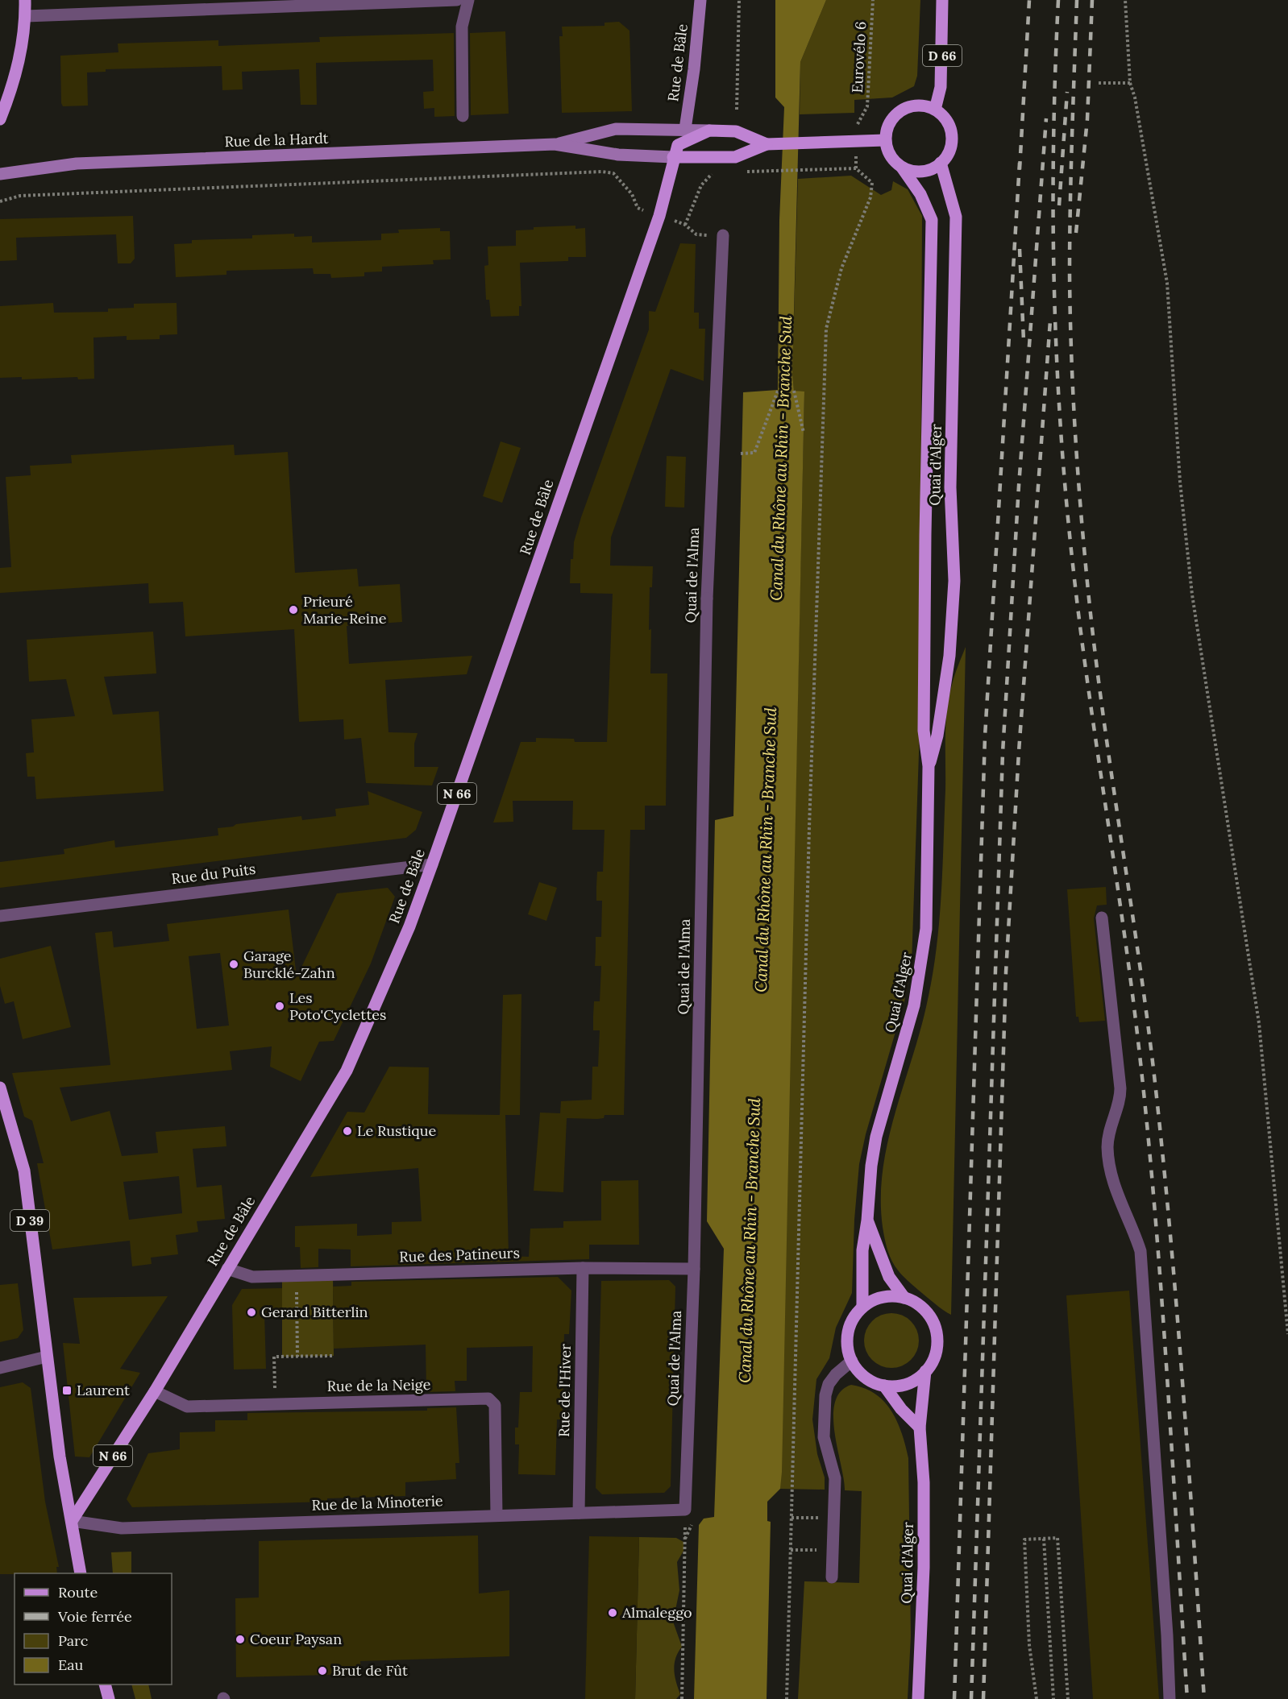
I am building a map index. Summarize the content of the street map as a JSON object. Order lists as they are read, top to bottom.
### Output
{
  "streets": {
    "main road": [
      "D 66",
      "Rue de Bâle",
      "Rue de la Hardt",
      "Quai d'Alger",
      "N 66",
      "D 39"
    ],
    "street": [
      "Quai de l'Alma",
      "Rue du Puits",
      "Rue des Patineurs",
      "Rue de la Neige",
      "Rue de l'Hiver",
      "Rue de la Minoterie"
    ],
    "path": ["Eurovélo 6"]
  },
  "crossings": [
    ["D 66", "Quai d'Alger"],
    ["Rue de Bâle", "Rue de la Hardt"],
    ["Rue de Bâle", "Rue du Puits"],
    ["Rue de Bâle", "D 39"],
    ["Rue de Bâle", "Rue des Patineurs"],
    ["Rue de Bâle", "Rue de la Neige"],
    ["Rue de Bâle", "Rue de la Minoterie"],
    ["Quai de l'Alma", "Rue des Patineurs"],
    ["Quai de l'Alma", "Rue de la Minoterie"],
    ["D 39", "Rue de la Minoterie"],
    ["Rue des Patineurs", "Rue de l'Hiver"],
    ["Rue de la Neige", "Rue de la Minoterie"],
    ["Rue de l'Hiver", "Rue de la Minoterie"]
  ],
  "water": ["Canal du Rhône au Rhin - Branche Sud"],
  "places": {
    "other": [
      "Prieuré Marie-Reine",
      "Garage Burcklé-Zahn",
      "Les Poto'Cyclettes",
      "Le Rustique",
      "Gerard Bitterlin",
      "Almaleggo",
      "Coeur Paysan",
      "Brut de Fût"
    ],
    "transit": ["Laurent"]
  },
  "legend": [
    "Route",
    "Voie ferrée",
    "Parc",
    "Eau"
  ]
}
